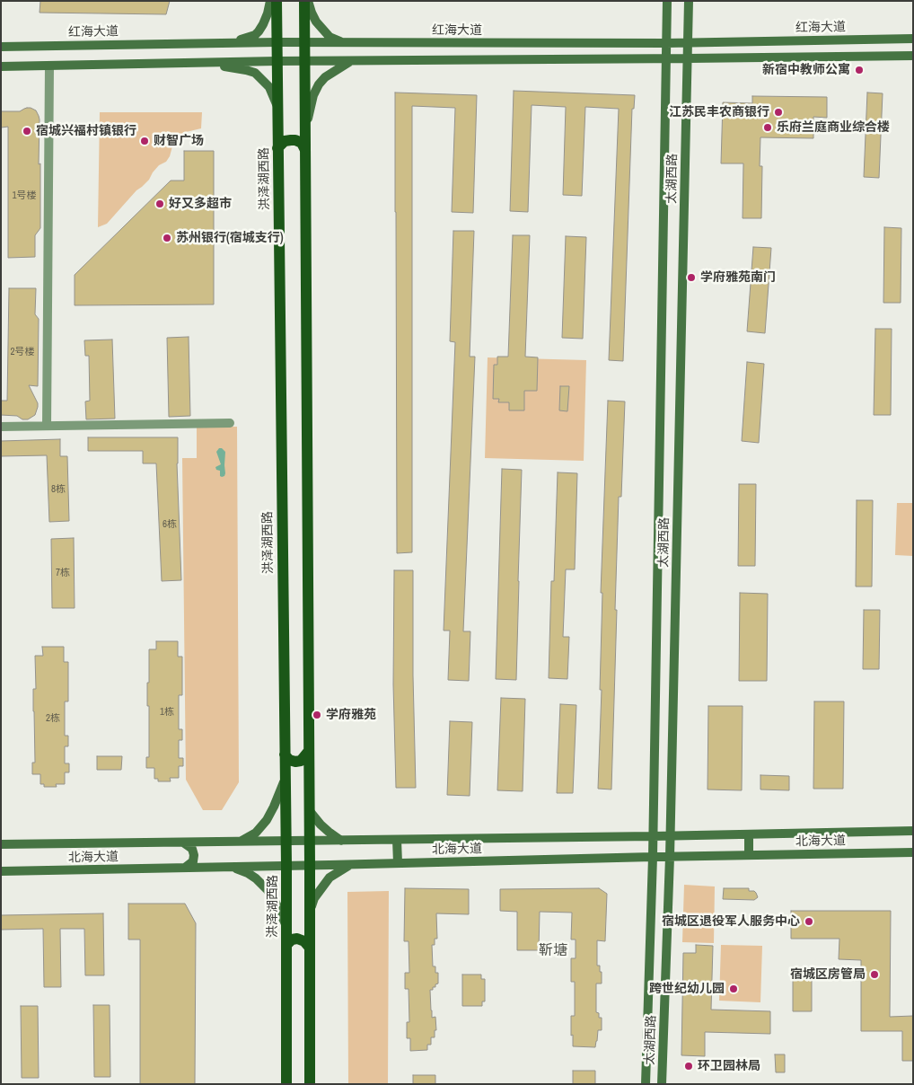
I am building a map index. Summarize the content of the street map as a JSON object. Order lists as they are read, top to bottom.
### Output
{
  "streets": {
    "main road": ["洪泽湖西路"],
    "street": ["红海大道", "太湖西路", "北海大道"]
  },
  "crossings": [
    ["红海大道", "洪泽湖西路"],
    ["红海大道", "太湖西路"],
    ["洪泽湖西路", "北海大道"],
    ["太湖西路", "北海大道"]
  ],
  "districts": ["靳塘"],
  "places": [
    "新宿中教师公寓",
    "江苏民丰农商银行",
    "乐府兰庭商业综合楼",
    "宿城兴福村镇银行",
    "财智广场",
    "好又多超市",
    "苏州银行(宿城支行)",
    "学府雅苑南门",
    "学府雅苑",
    "宿城区退役军人服务中心",
    "宿城区房管局",
    "跨世纪幼儿园",
    "环卫园林局"
  ],
  "house_numbers": [
    "1号楼",
    "2号楼",
    "8栋",
    "6栋",
    "7栋",
    "1栋",
    "2栋"
  ]
}
